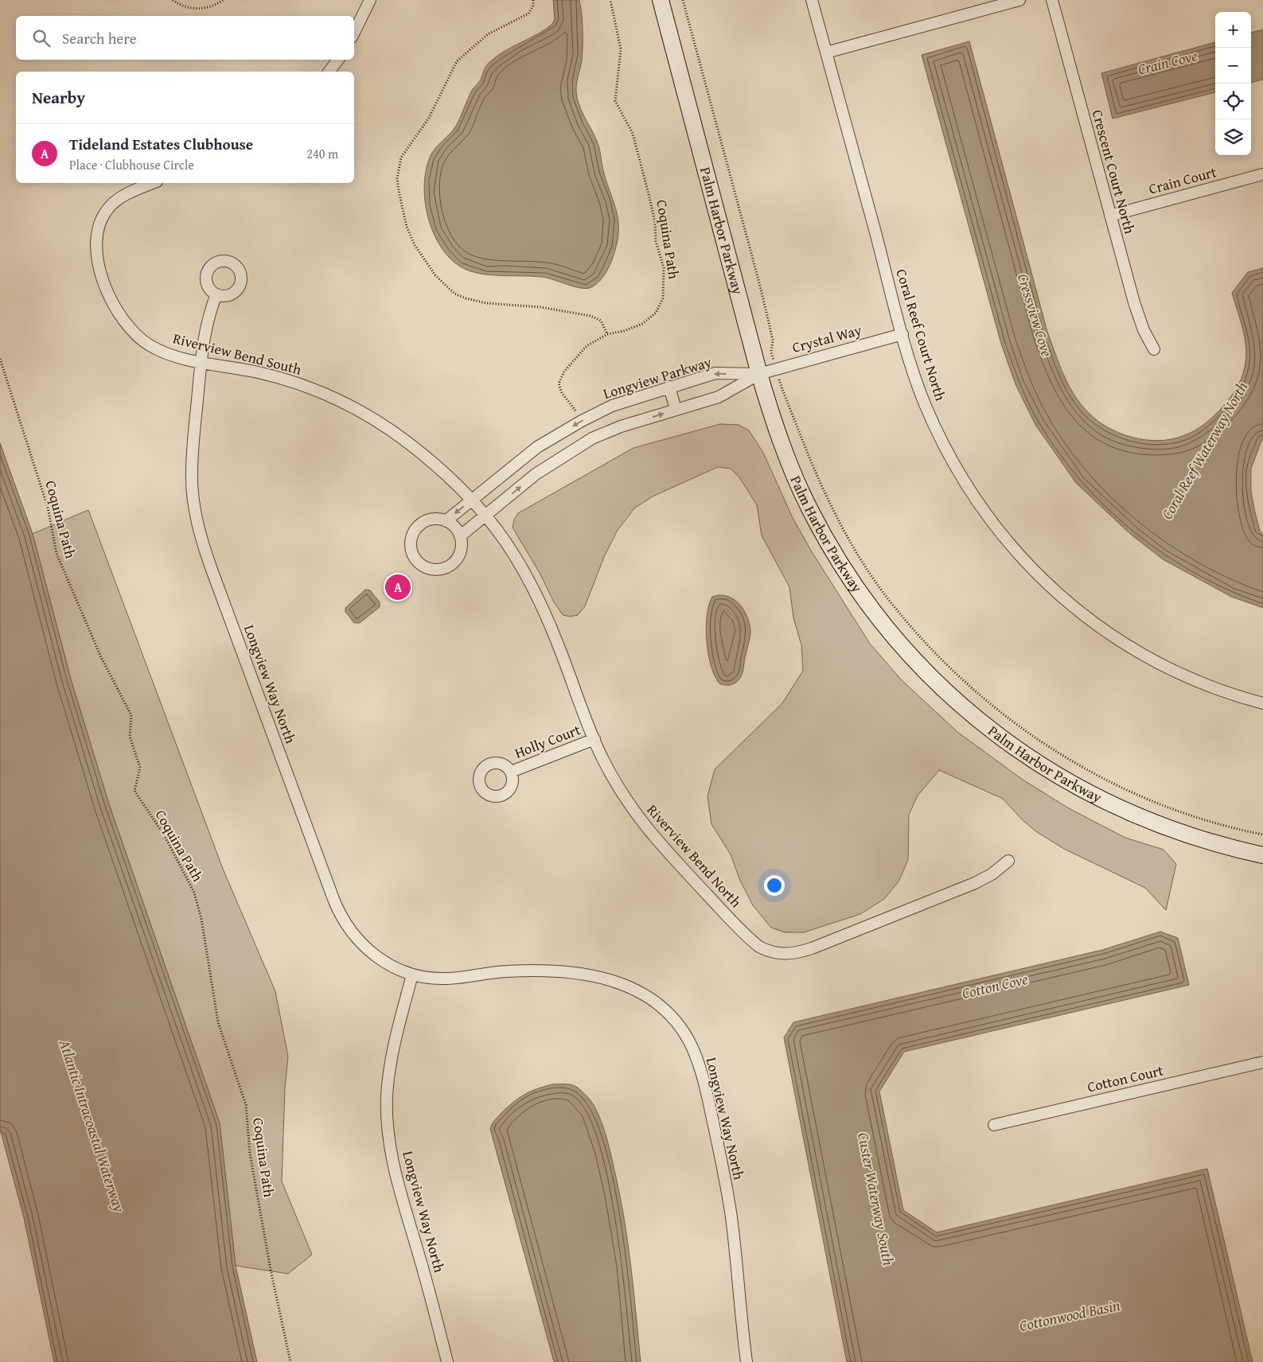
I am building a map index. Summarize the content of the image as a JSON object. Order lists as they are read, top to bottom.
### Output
{
  "streets": {
    "street": [
      "Crescent Court North",
      "Crain Court",
      "Palm Harbor Parkway",
      "Coral Reef Court North",
      "Crystal Way",
      "Riverview Bend South",
      "Longview Parkway",
      "Longview Way North",
      "Holly Court",
      "Riverview Bend North",
      "Cotton Court"
    ],
    "path": ["Coquina Path"]
  },
  "crossings": [
    ["Crescent Court North", "Crain Court"],
    ["Palm Harbor Parkway", "Crystal Way"],
    ["Palm Harbor Parkway", "Longview Parkway"],
    ["Coquina Path", "Longview Parkway"],
    ["Coral Reef Court North", "Crystal Way"],
    ["Crystal Way", "Longview Parkway"],
    ["Riverview Bend South", "Longview Parkway"],
    ["Riverview Bend South", "Longview Way North"],
    ["Riverview Bend South", "Riverview Bend North"],
    ["Holly Court", "Riverview Bend North"]
  ],
  "water": [
    "Crain Cove",
    "Cressview Cove",
    "Coral Reef Waterway North",
    "Cotton Cove",
    "Atlantic Intracoastal Waterway",
    "Custer Waterway South",
    "Cottonwood Basin"
  ],
  "page": {
    "map_buttons": ["+", "−"],
    "search": "Search here",
    "heading": "Nearby",
    "list": [
      {
        "mark": "A",
        "name": "Tideland Estates Clubhouse",
        "note": "Place · Clubhouse Circle",
        "value": "240 m"
      }
    ],
    "pins": "A"
  }
}
